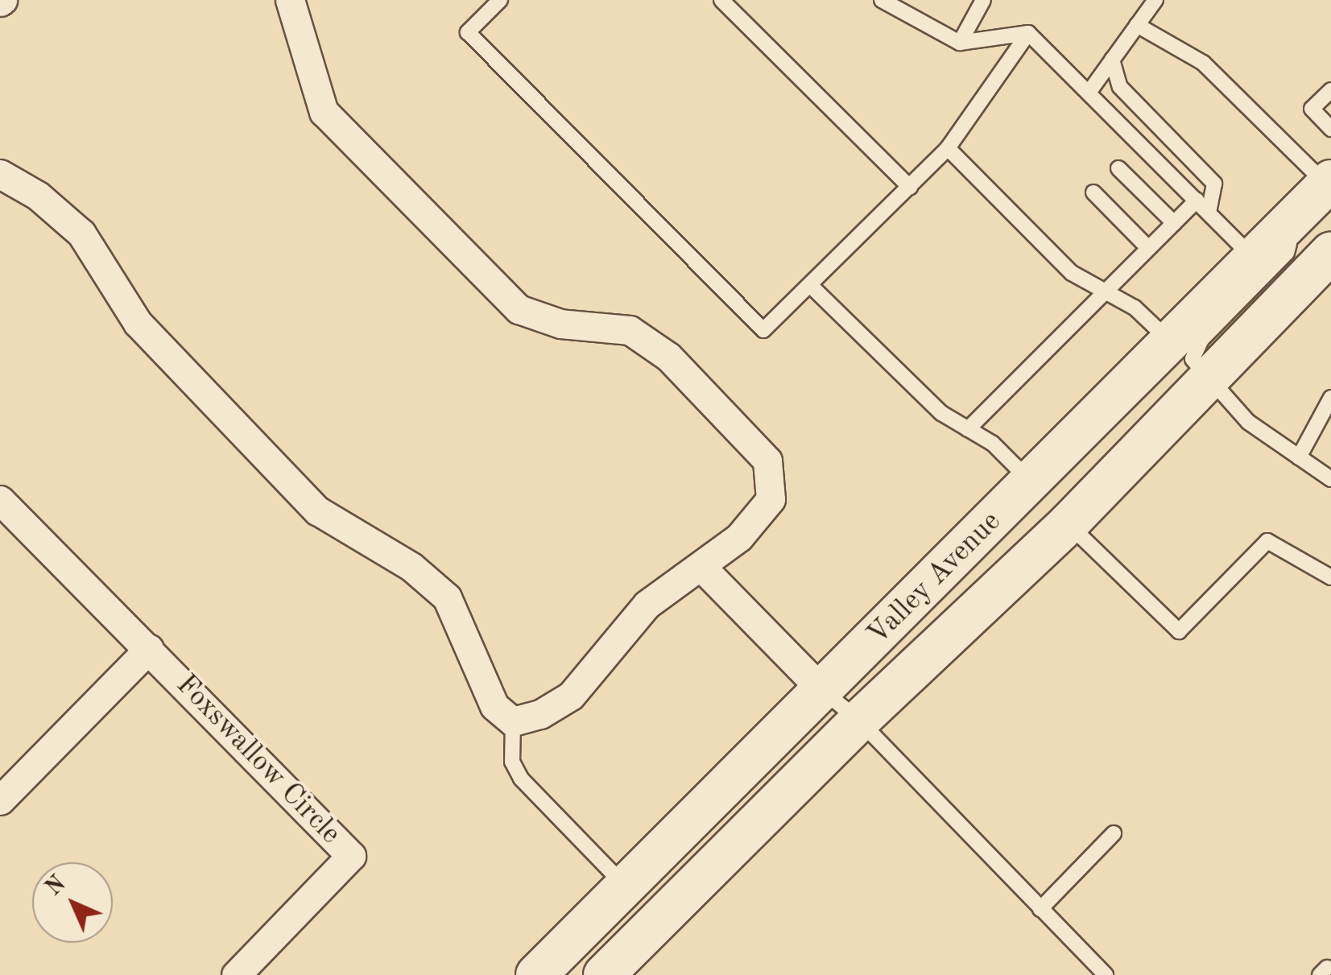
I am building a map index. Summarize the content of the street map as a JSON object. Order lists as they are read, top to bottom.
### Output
{
  "streets": {
    "main road": ["Valley Avenue"],
    "street": ["Foxswallow Circle"]
  },
  "north": "top left"
}
